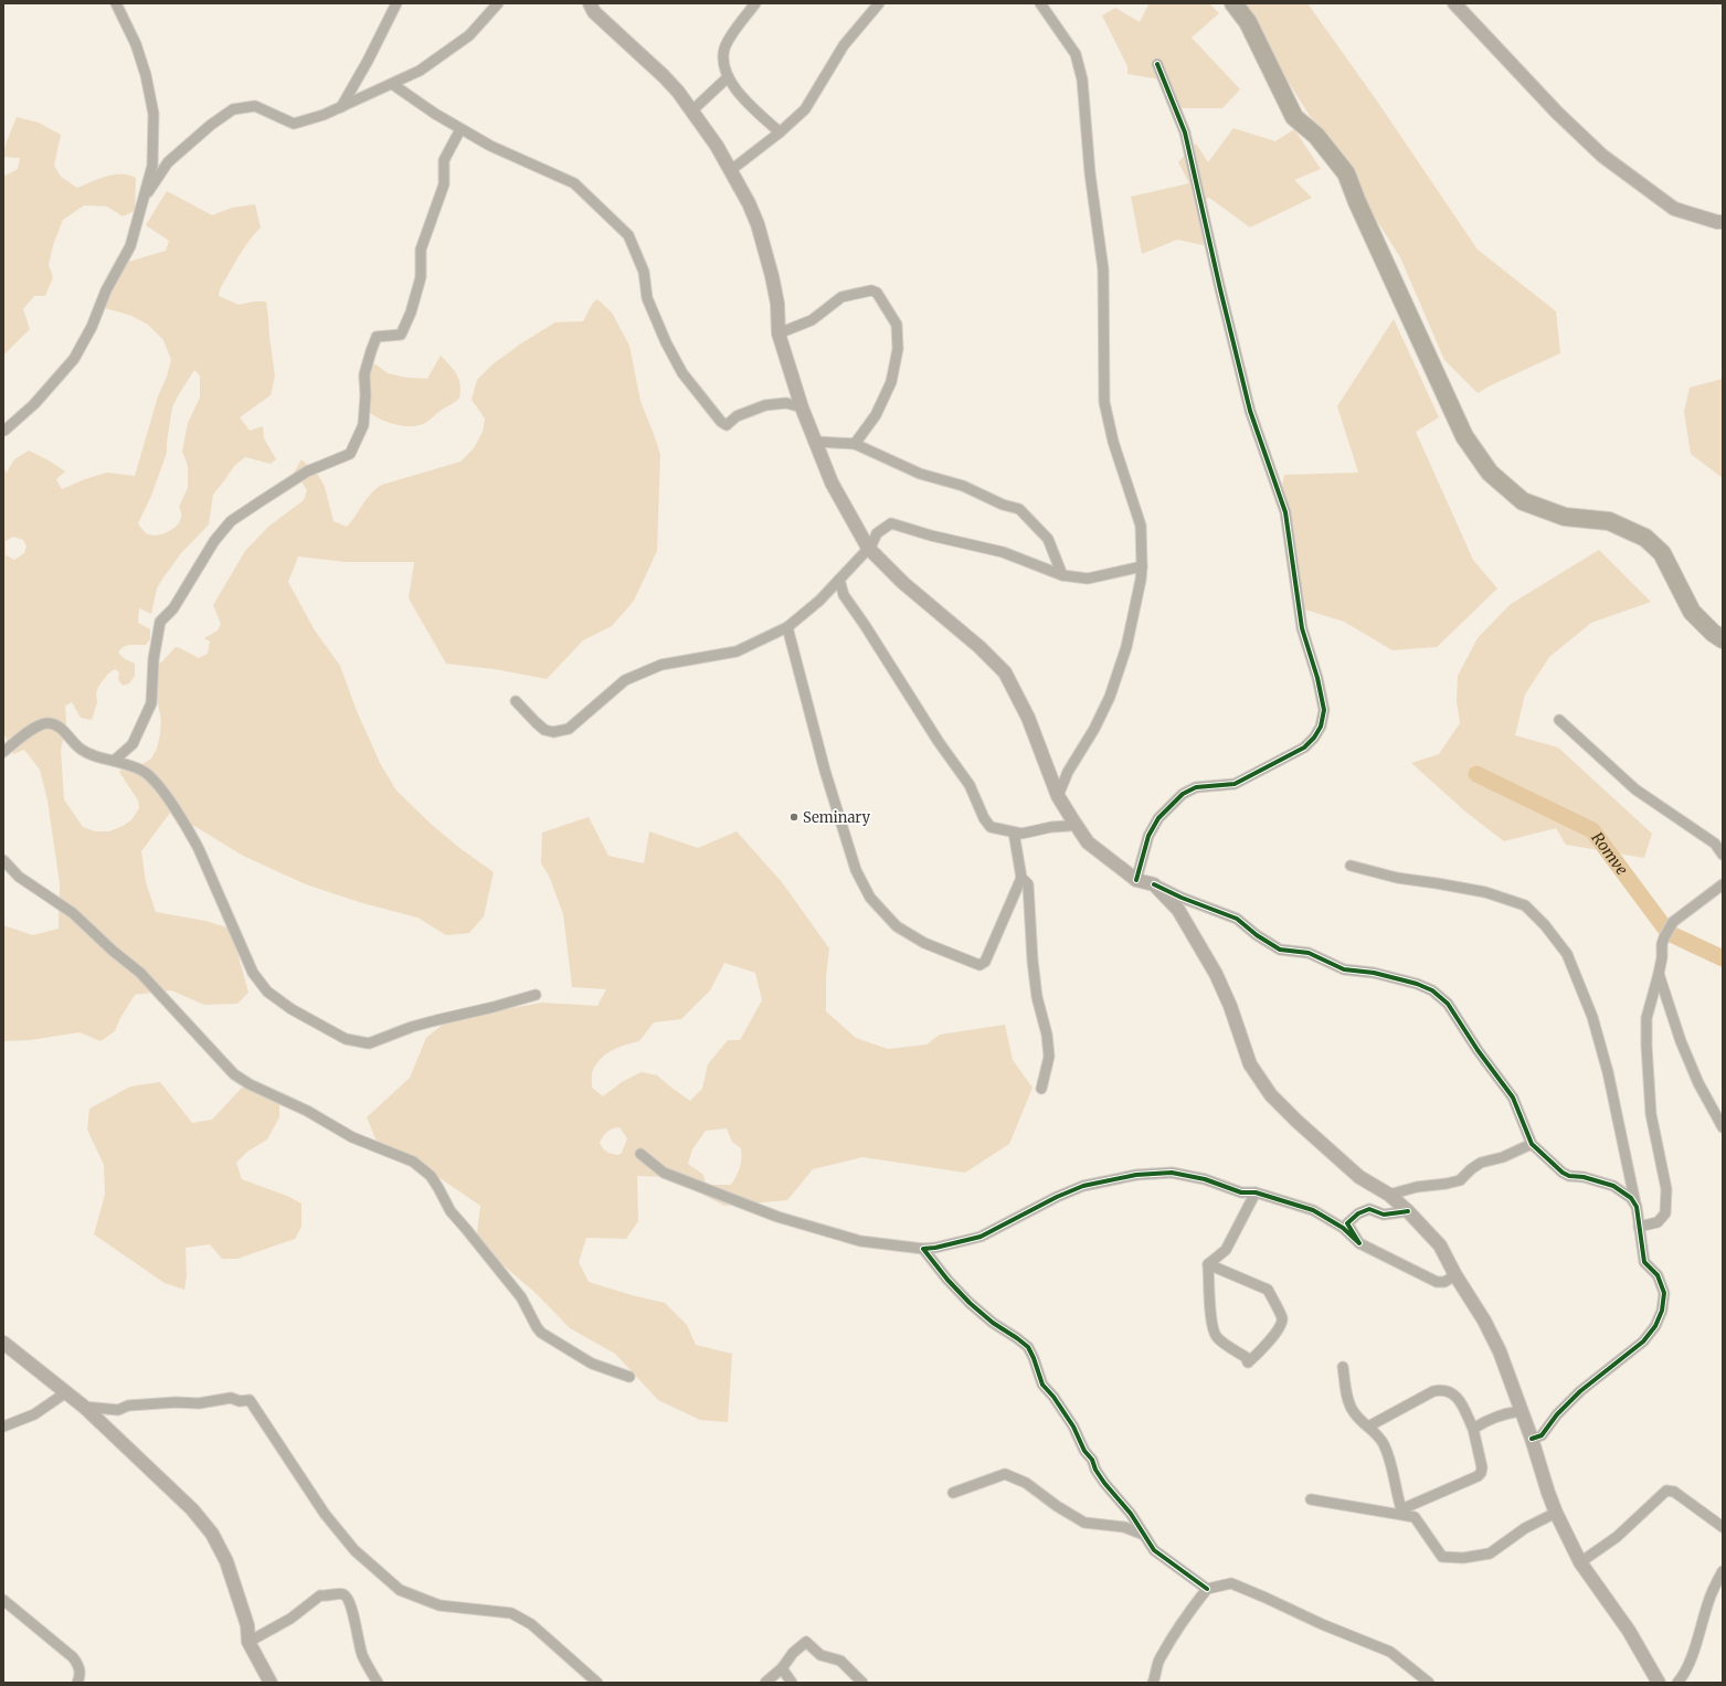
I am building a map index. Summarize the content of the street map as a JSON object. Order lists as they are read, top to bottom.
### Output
{
  "water": ["Romve"],
  "places": ["Seminary"]
}
